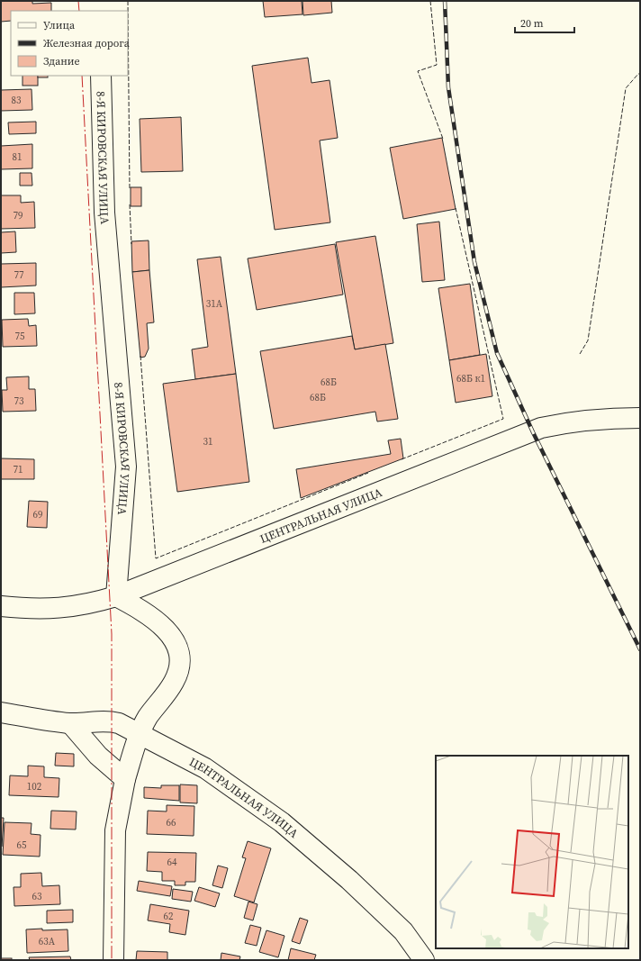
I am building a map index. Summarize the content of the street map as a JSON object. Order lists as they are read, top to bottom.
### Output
{
  "streets": {
    "street": ["8-Я КИРОВСКАЯ УЛИЦА", "ЦЕНТРАЛЬНАЯ УЛИЦА"]
  },
  "crossings": [
    ["8-Я КИРОВСКАЯ УЛИЦА", "ЦЕНТРАЛЬНАЯ УЛИЦА"]
  ],
  "house_numbers": [
    "83",
    "81",
    "79",
    "77",
    "31А",
    "75",
    "68Б к1",
    "68Б",
    "68Б",
    "73",
    "31",
    "71",
    "69",
    "102",
    "66",
    "65",
    "64",
    "63",
    "62",
    "63А"
  ],
  "legend": ["Улица", "Железная дорога", "Здание"],
  "scale_bar": "20 m"
}
